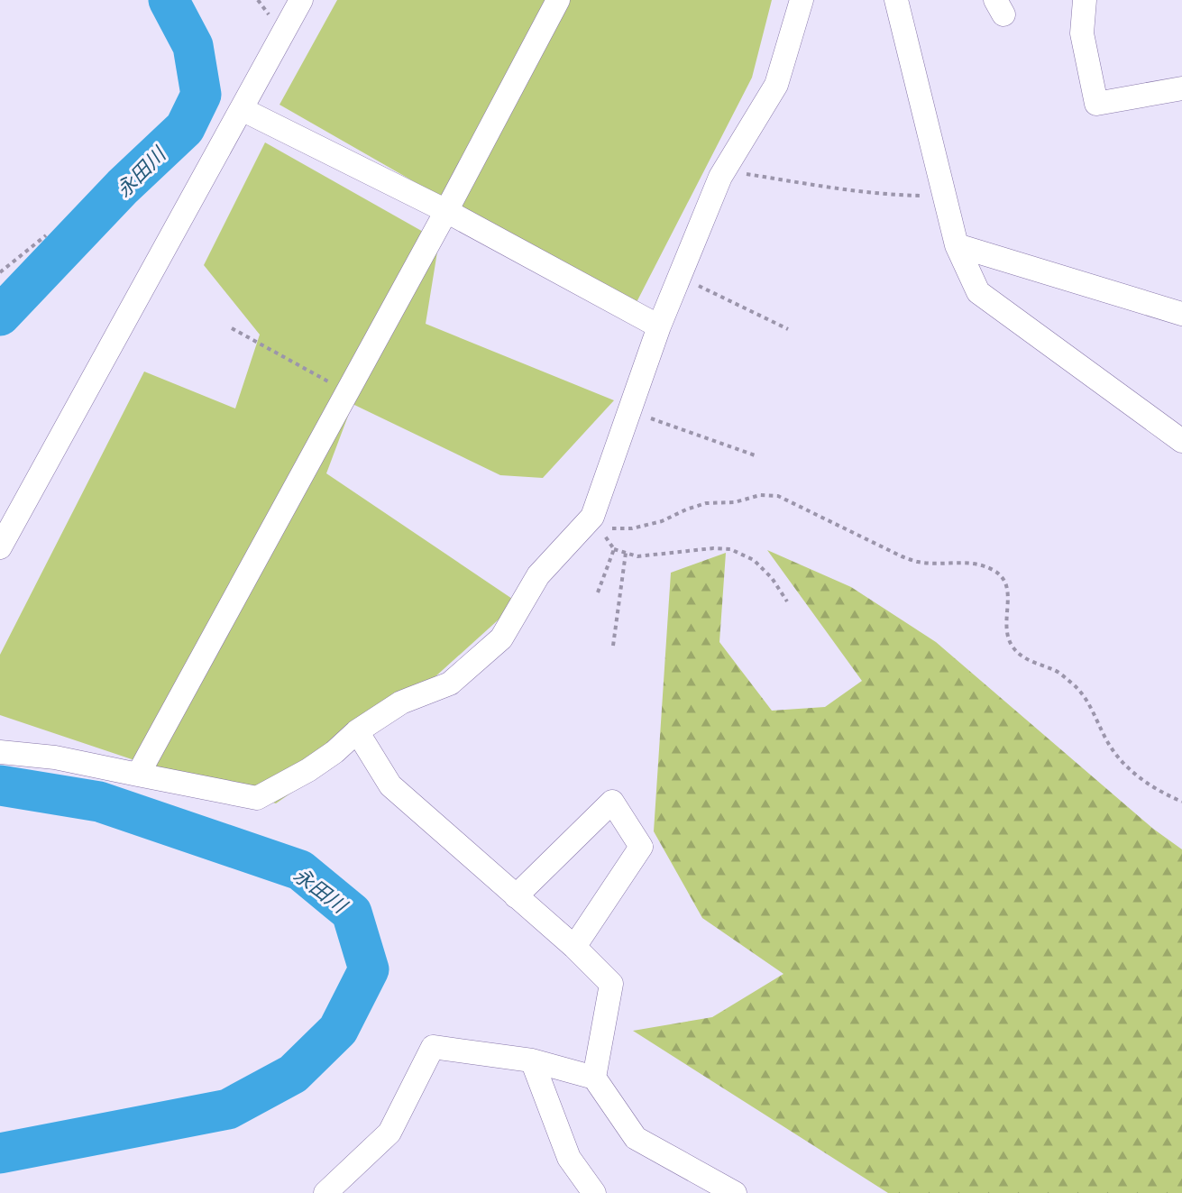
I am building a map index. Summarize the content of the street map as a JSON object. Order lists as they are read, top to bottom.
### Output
{
  "water": ["永田川"]
}
